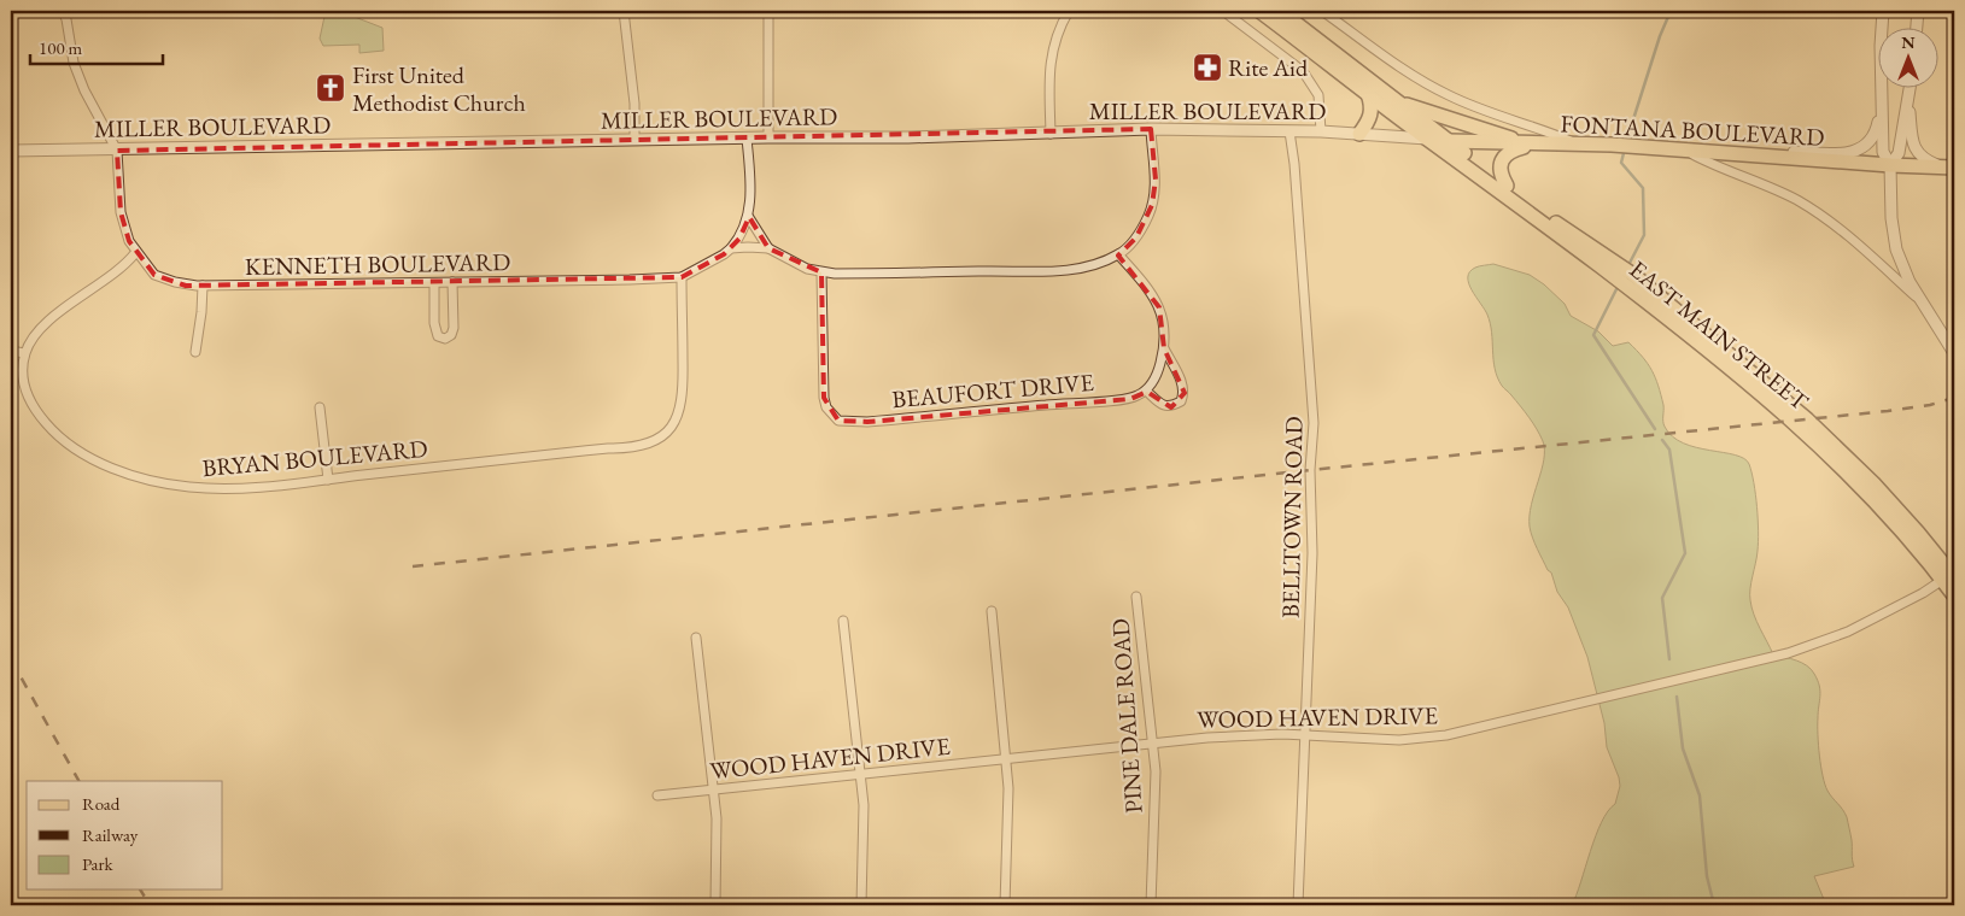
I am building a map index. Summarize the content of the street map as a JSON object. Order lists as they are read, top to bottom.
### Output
{
  "streets": {
    "main road": ["FONTANA BOULEVARD", "EAST MAIN STREET"],
    "street": [
      "MILLER BOULEVARD",
      "KENNETH BOULEVARD",
      "BEAUFORT DRIVE",
      "BRYAN BOULEVARD",
      "BELLTOWN ROAD",
      "PINE DALE ROAD",
      "WOOD HAVEN DRIVE"
    ]
  },
  "crossings": [
    ["MILLER BOULEVARD", "FONTANA BOULEVARD"],
    ["MILLER BOULEVARD", "KENNETH BOULEVARD"],
    ["MILLER BOULEVARD", "EAST MAIN STREET"],
    ["MILLER BOULEVARD", "BELLTOWN ROAD"],
    ["FONTANA BOULEVARD", "EAST MAIN STREET"],
    ["KENNETH BOULEVARD", "BRYAN BOULEVARD"],
    ["EAST MAIN STREET", "WOOD HAVEN DRIVE"],
    ["BELLTOWN ROAD", "WOOD HAVEN DRIVE"],
    ["PINE DALE ROAD", "WOOD HAVEN DRIVE"]
  ],
  "places": {
    "pharmacy": ["Rite Aid"],
    "church": ["First United Methodist Church"]
  },
  "legend": ["Road", "Railway", "Park"],
  "scale_bar": "100 m",
  "north": "top"
}
